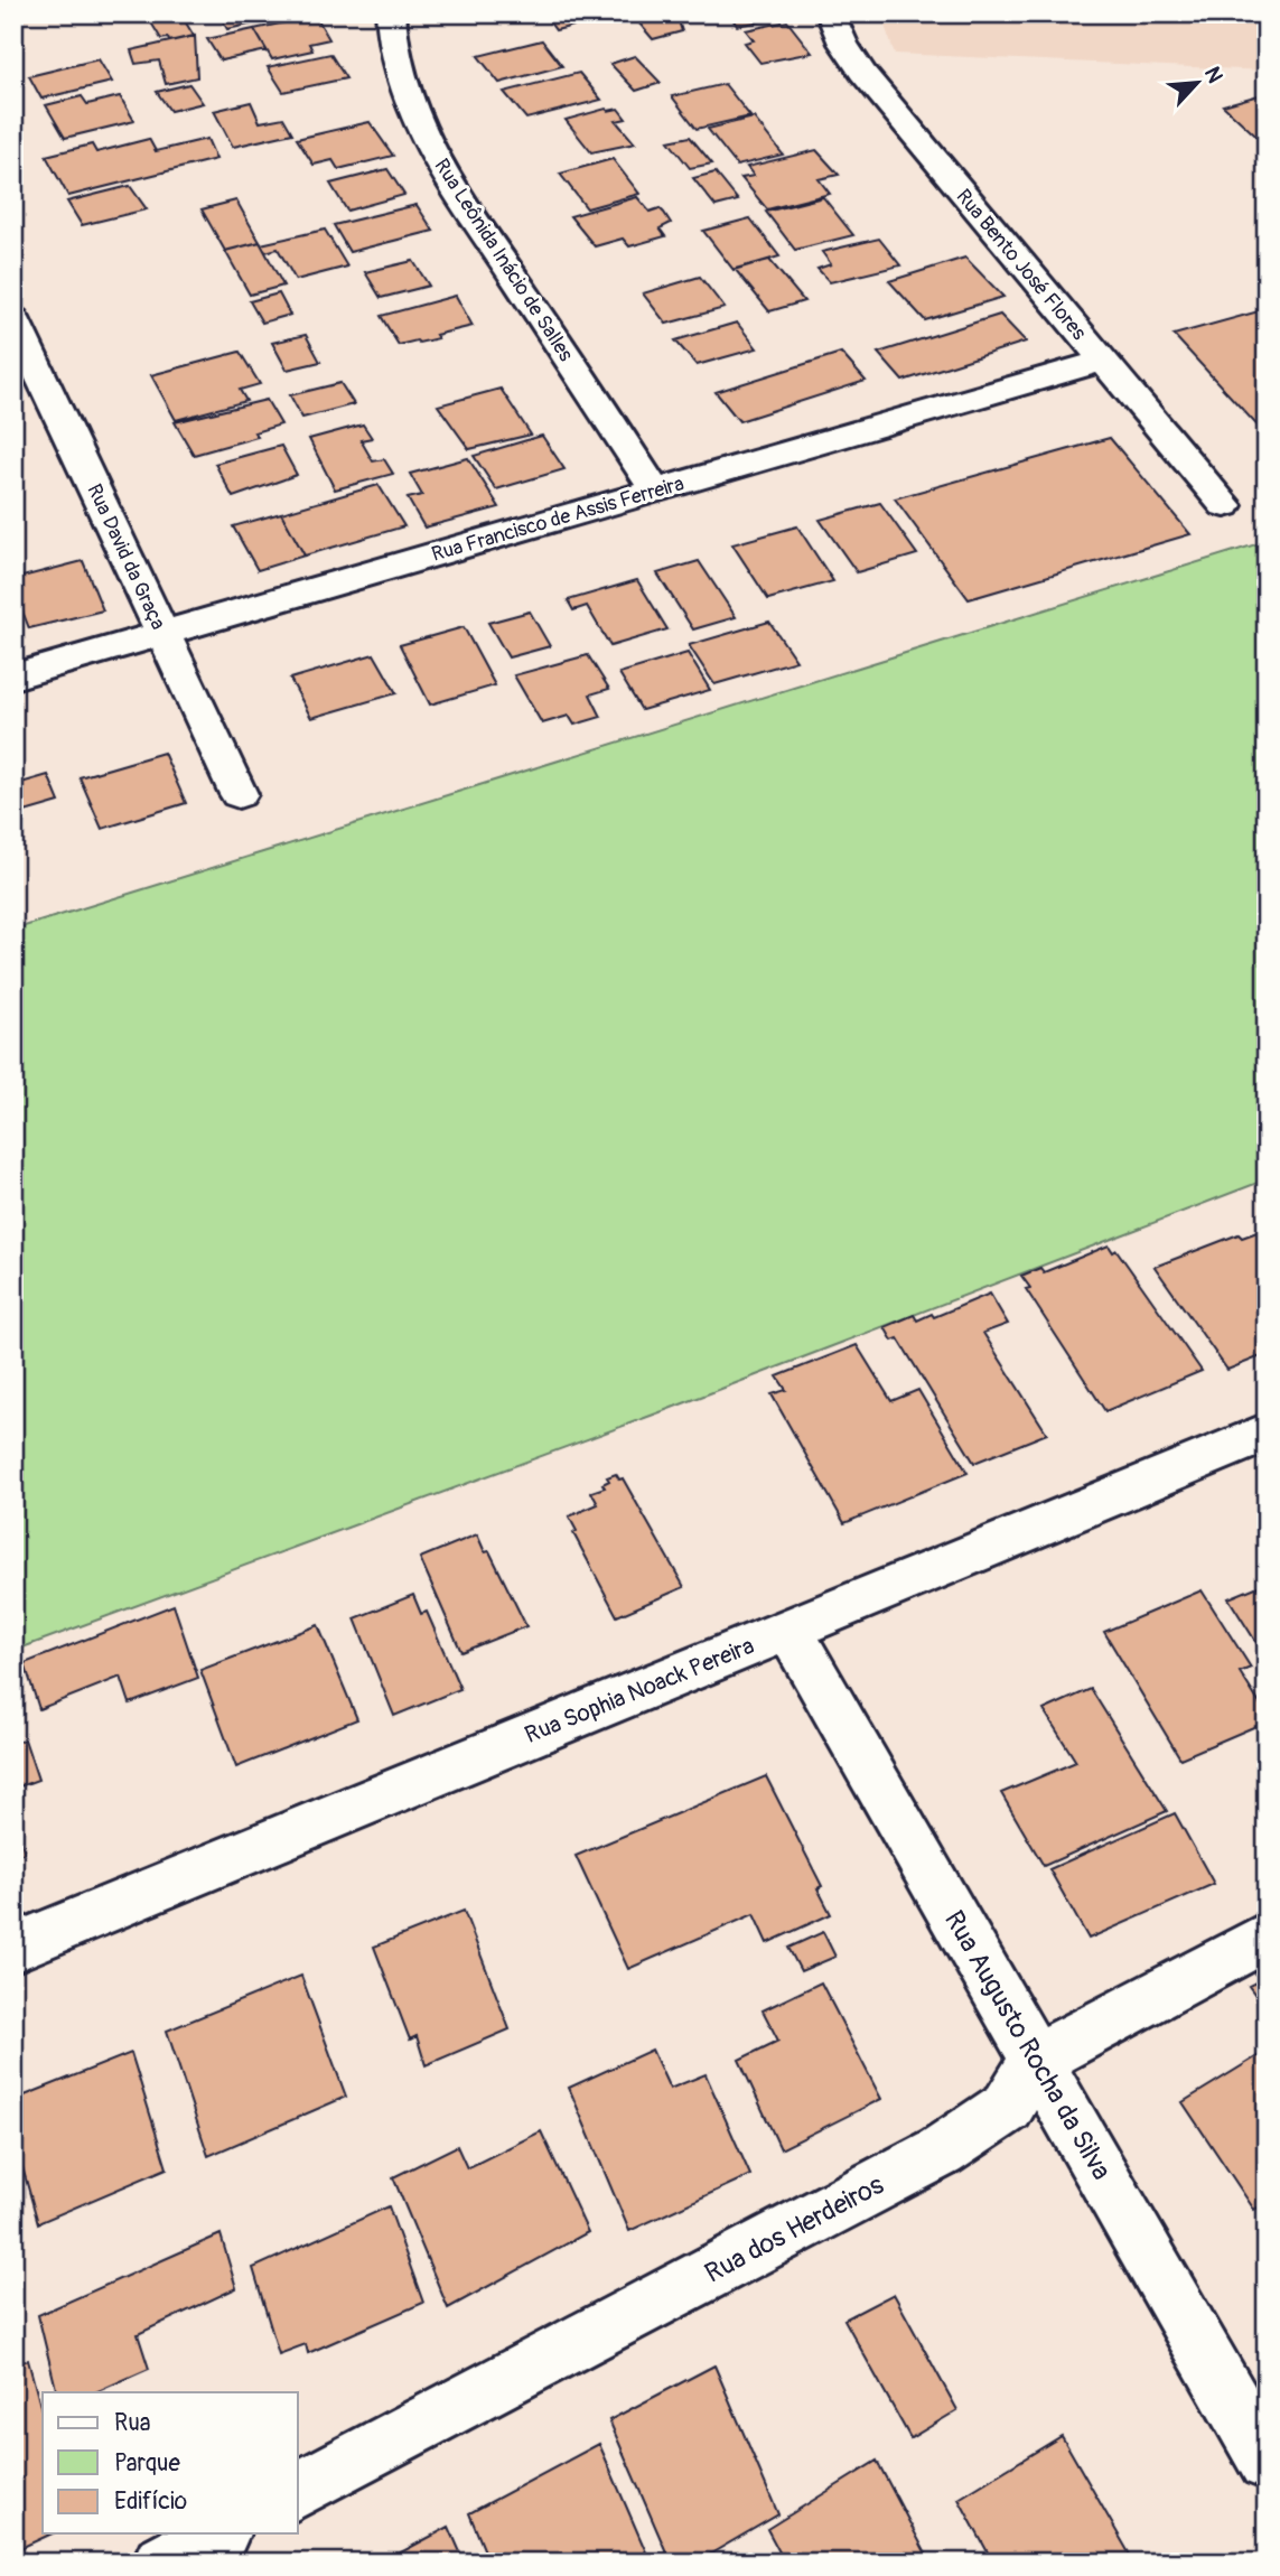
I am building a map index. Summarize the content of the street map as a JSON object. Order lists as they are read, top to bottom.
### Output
{
  "streets": {
    "street": [
      "Rua Leônida Inácio de Salles",
      "Rua Bento José Flores",
      "Rua Francisco de Assis Ferreira",
      "Rua David da Graça",
      "Rua Sophia Noack Pereira",
      "Rua Augusto Rocha da Silva",
      "Rua dos Herdeiros"
    ]
  },
  "crossings": [
    ["Rua Leônida Inácio de Salles", "Rua Francisco de Assis Ferreira"],
    ["Rua Bento José Flores", "Rua Francisco de Assis Ferreira"],
    ["Rua Francisco de Assis Ferreira", "Rua David da Graça"],
    ["Rua Sophia Noack Pereira", "Rua Augusto Rocha da Silva"],
    ["Rua Augusto Rocha da Silva", "Rua dos Herdeiros"]
  ],
  "legend": ["Rua", "Parque", "Edifício"],
  "north": "top right"
}
